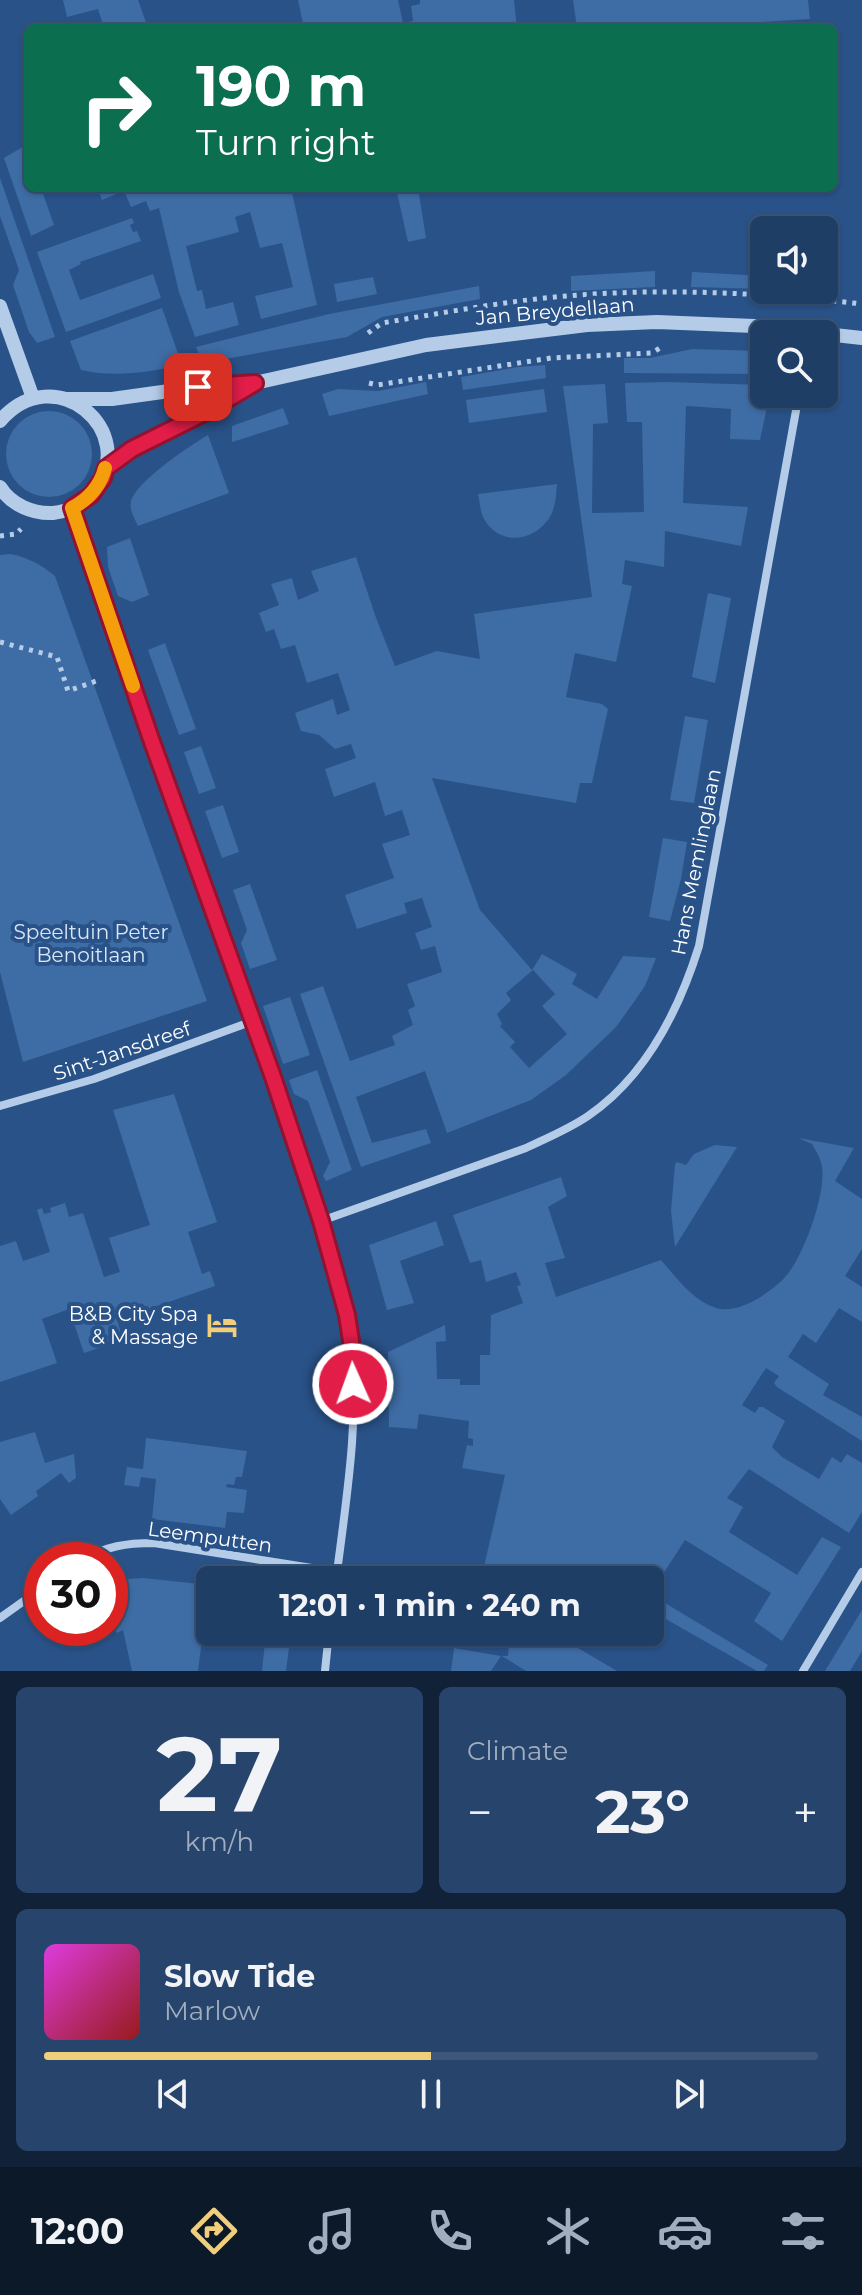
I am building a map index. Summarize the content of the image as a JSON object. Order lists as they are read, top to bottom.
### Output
{
  "streets": {
    "street": [
      "Jan Breydellaan",
      "Hans Memlinglaan",
      "Sint-Jansdreef",
      "Leemputten"
    ]
  },
  "parks": ["Speeltuin Peter Benoitlaan"],
  "places": {
    "hotel": ["B&B City Spa & Massage"]
  },
  "page": {
    "turn": ["190 m", "Turn right"],
    "limit": "30",
    "trip": "12:01 · 1 min · 240 m",
    "tile": [
      ["27", "km/h"],
      "Climate"
    ],
    "heat": ["−", "23°", "+"],
    "song": ["Slow Tide", "Marlow"],
    "tabs": "12:00"
  }
}
